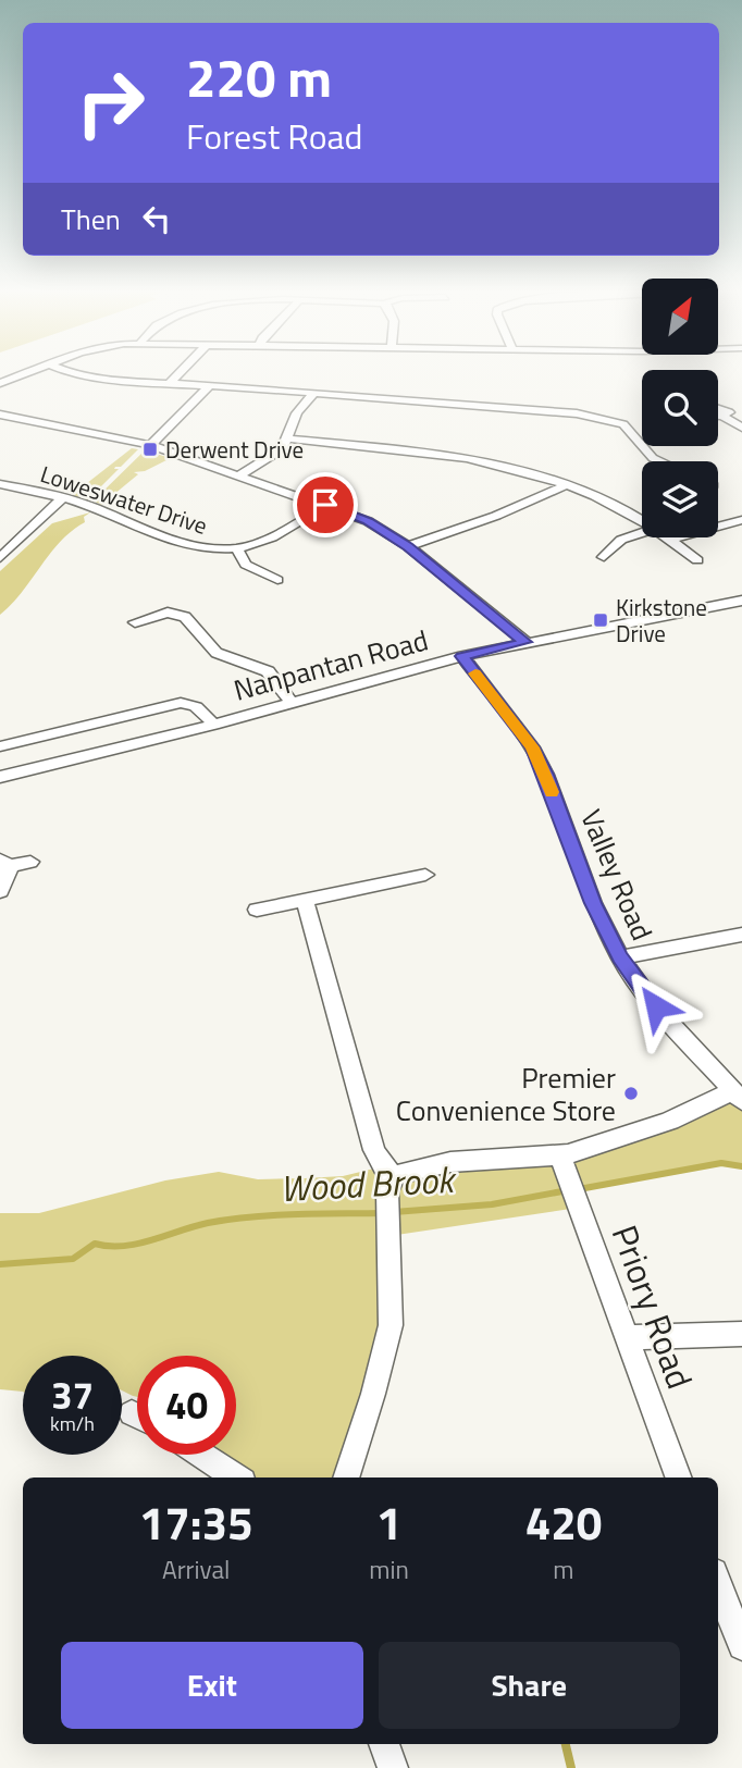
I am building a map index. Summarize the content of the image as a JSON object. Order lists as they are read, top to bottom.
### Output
{
  "streets": {
    "street": [
      "Loweswater Drive",
      "Nanpantan Road",
      "Valley Road",
      "Priory Road"
    ]
  },
  "crossings": [
    ["Nanpantan Road", "Valley Road"]
  ],
  "water": ["Wood Brook"],
  "places": {
    "transit": ["Derwent Drive", "Kirkstone Drive"],
    "other": ["Premier Convenience Store"]
  },
  "north": "top right",
  "page": {
    "turn": ["220 m", "Forest Road"],
    "then": "Then",
    "speed": "37 km/h",
    "limit": "40",
    "eta": [
      "17:35",
      "Arrival",
      "1",
      "min",
      "420",
      "m"
    ],
    "buttons": ["Exit", "Share"]
  }
}
